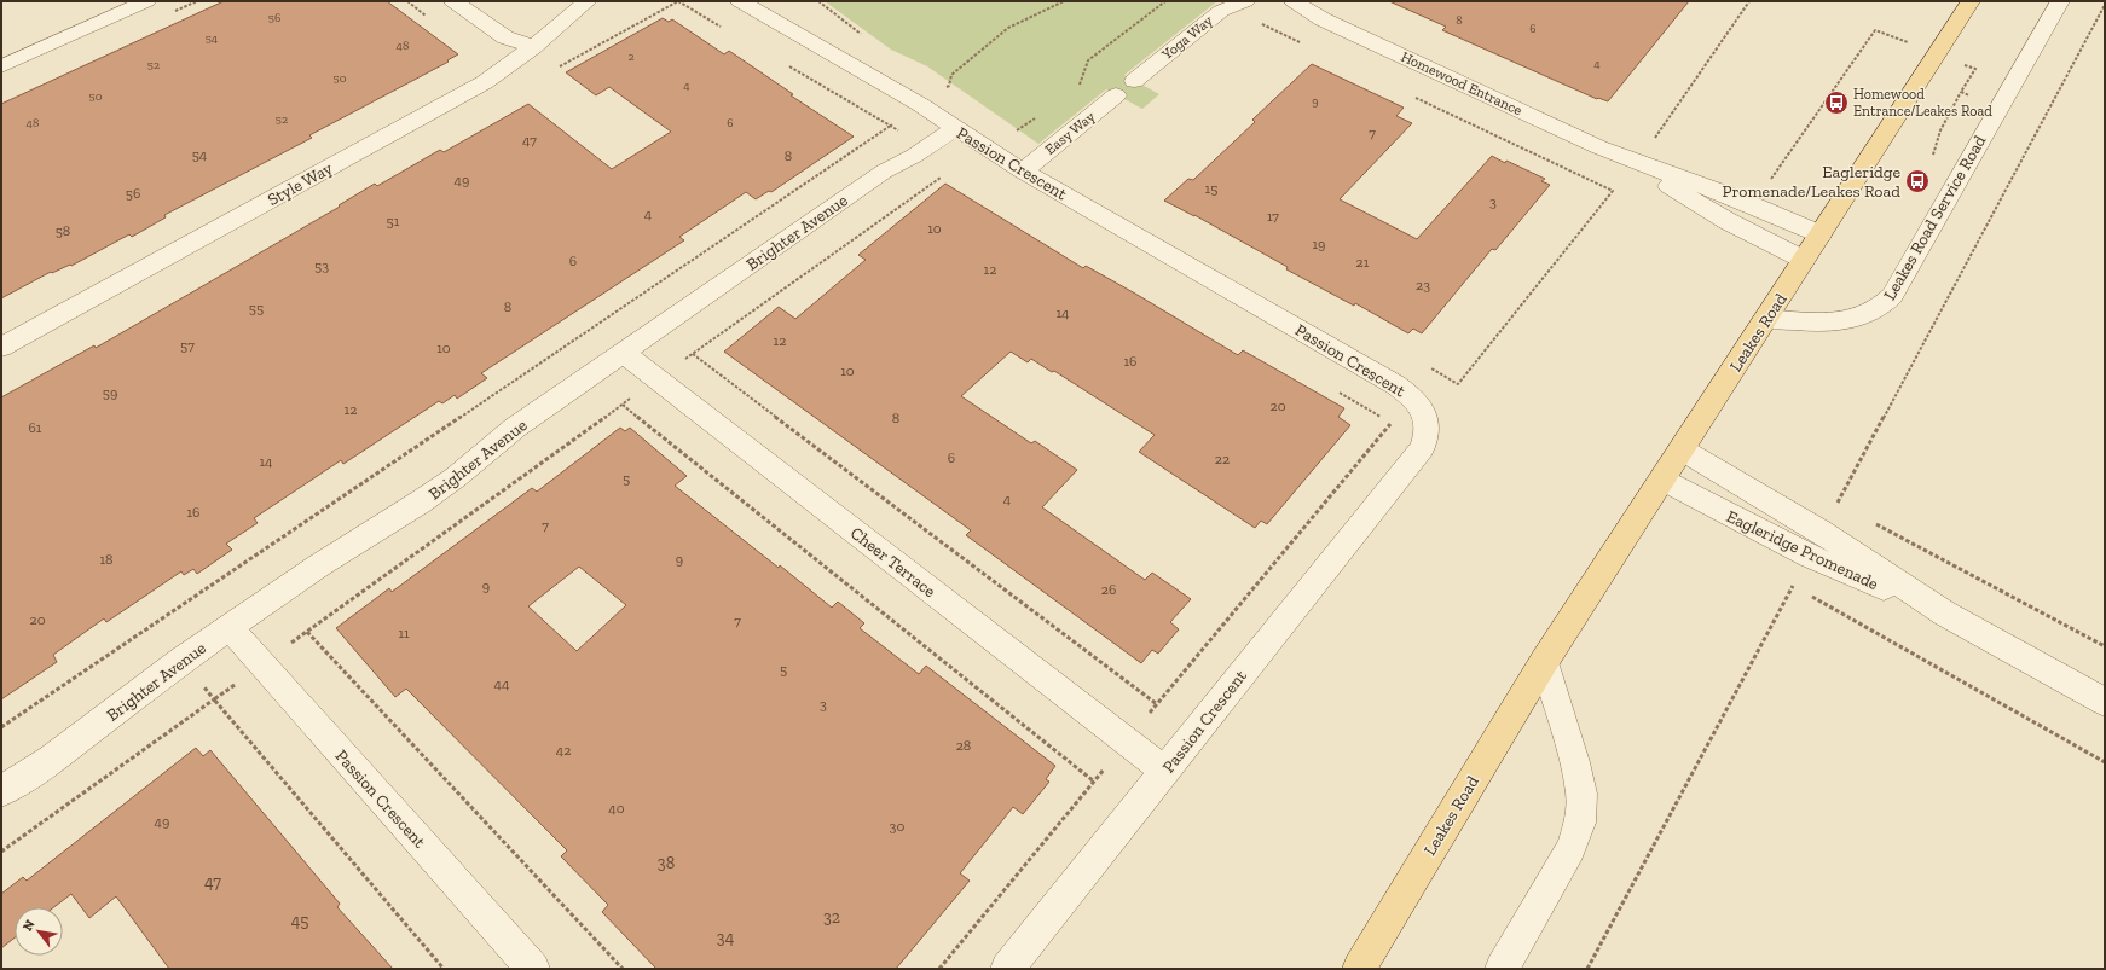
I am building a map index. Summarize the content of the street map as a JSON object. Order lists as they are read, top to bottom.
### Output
{
  "streets": {
    "main road": ["Leakes Road"],
    "street": [
      "Yoga Way",
      "Homewood Entrance",
      "Easy Way",
      "Passion Crescent",
      "Style Way",
      "Leakes Road Service Road",
      "Brighter Avenue",
      "Eagleridge Promenade",
      "Cheer Terrace"
    ]
  },
  "crossings": [
    ["Homewood Entrance", "Leakes Road"],
    ["Easy Way", "Passion Crescent"],
    ["Passion Crescent", "Brighter Avenue"],
    ["Passion Crescent", "Cheer Terrace"],
    ["Leakes Road Service Road", "Leakes Road"],
    ["Brighter Avenue", "Cheer Terrace"],
    ["Leakes Road", "Eagleridge Promenade"]
  ],
  "places": {
    "bus stop": ["Homewood Entrance/Leakes Road", "Eagleridge Promenade/Leakes Road"]
  },
  "house_numbers": [
    "56",
    "8",
    "6",
    "54",
    "48",
    "2",
    "4",
    "52",
    "50",
    "4",
    "50",
    "9",
    "52",
    "48",
    "6",
    "7",
    "47",
    "54",
    "8",
    "49",
    "15",
    "56",
    "3",
    "4",
    "17",
    "51",
    "10",
    "58",
    "19",
    "6",
    "21",
    "53",
    "12",
    "23",
    "8",
    "55",
    "14",
    "12",
    "57",
    "10",
    "16",
    "10",
    "59",
    "20",
    "12",
    "8",
    "61",
    "6",
    "22",
    "14",
    "5",
    "4",
    "16",
    "7",
    "18",
    "9",
    "9",
    "26",
    "20",
    "7",
    "11",
    "5",
    "44",
    "3",
    "28",
    "42",
    "40",
    "49",
    "30",
    "38",
    "47",
    "32",
    "45",
    "34"
  ],
  "north": "top left"
}
